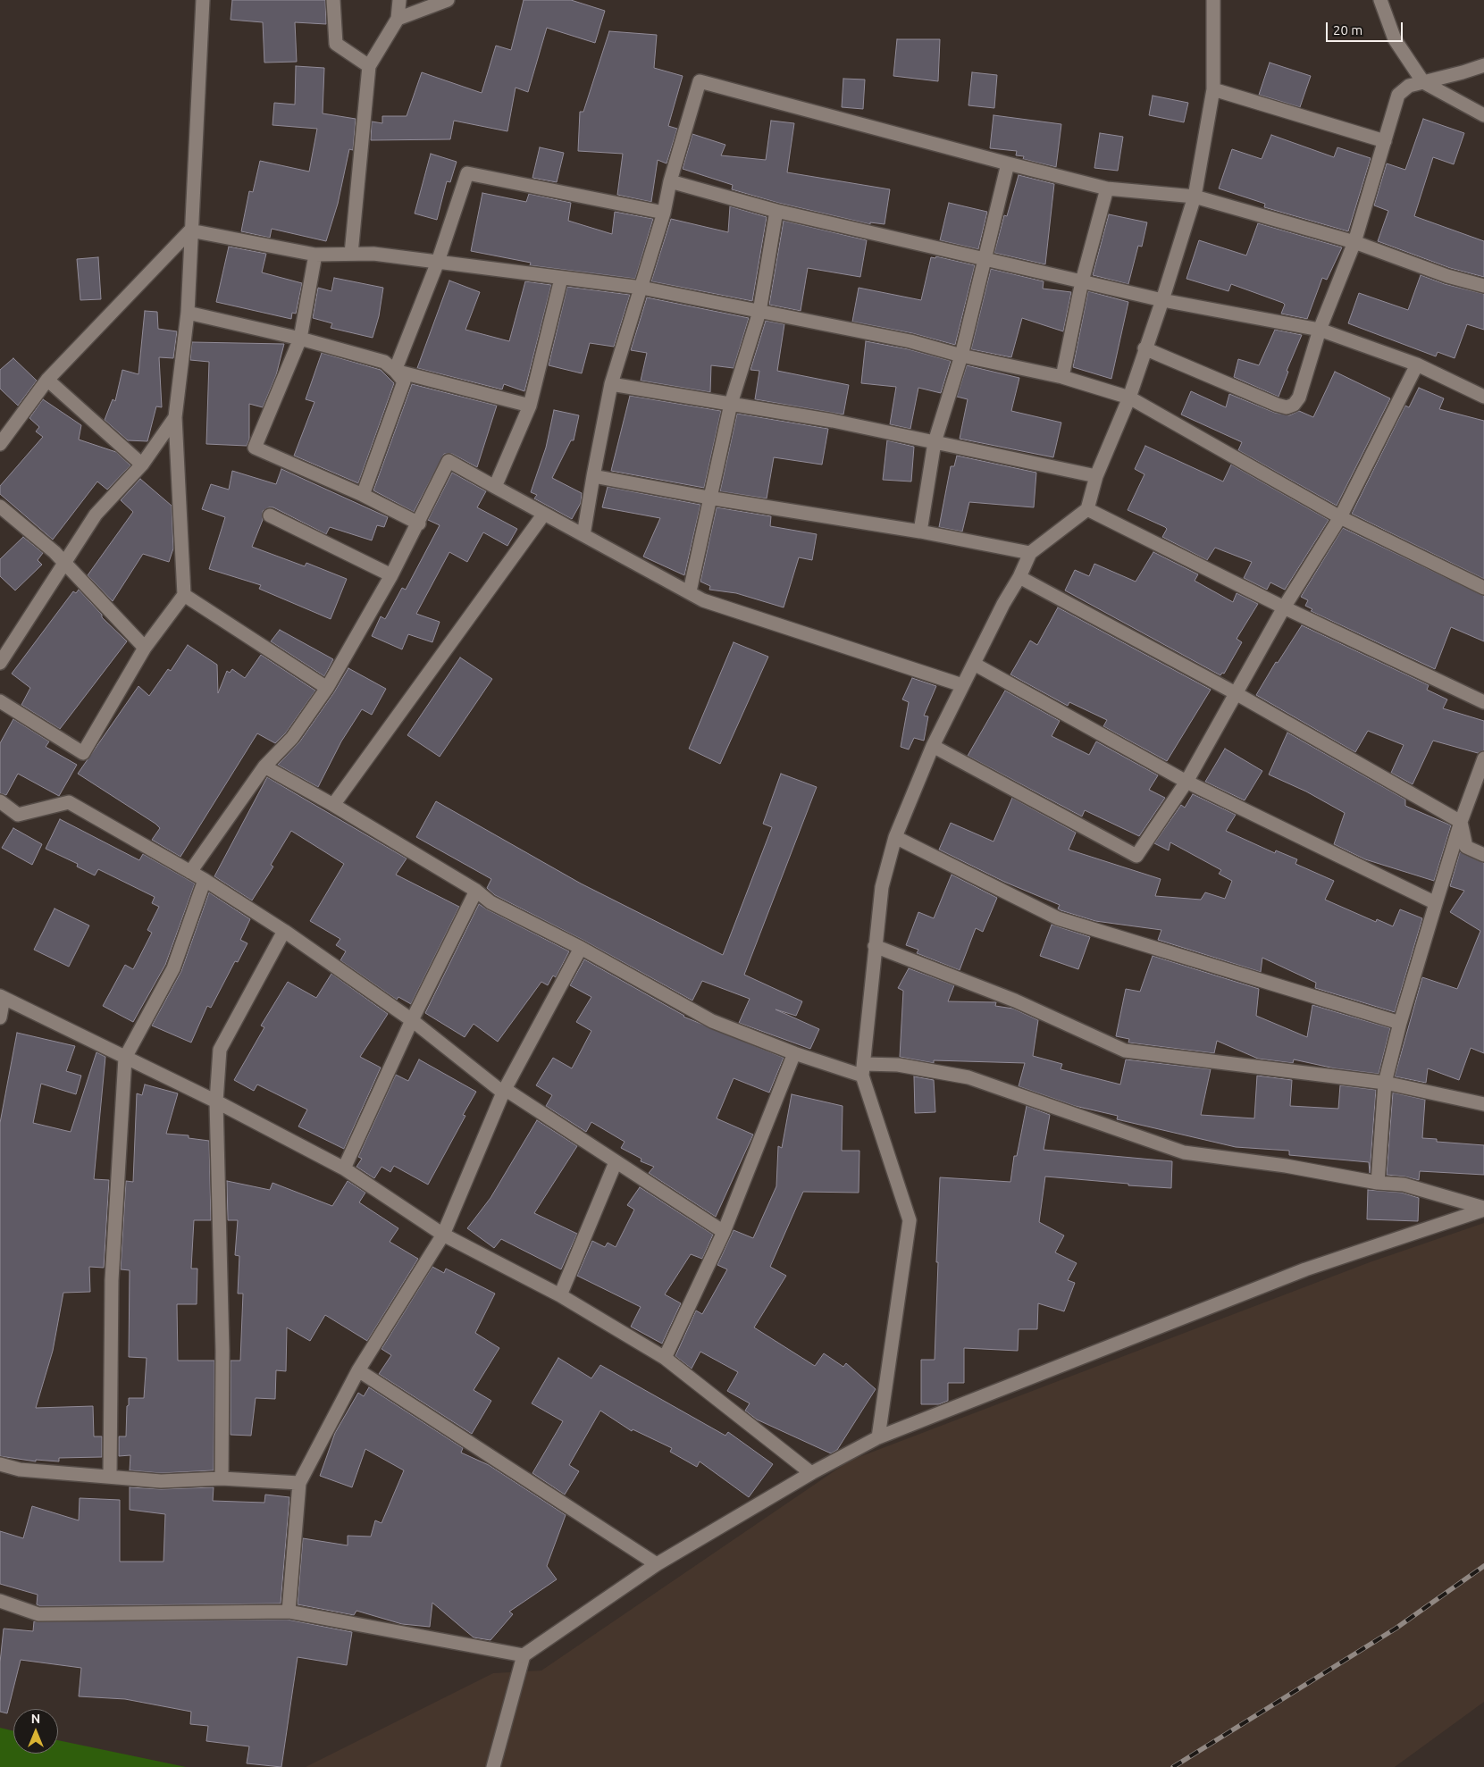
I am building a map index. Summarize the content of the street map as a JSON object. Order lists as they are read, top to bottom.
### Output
{
  "scale_bar": "20 m",
  "north": "top"
}
